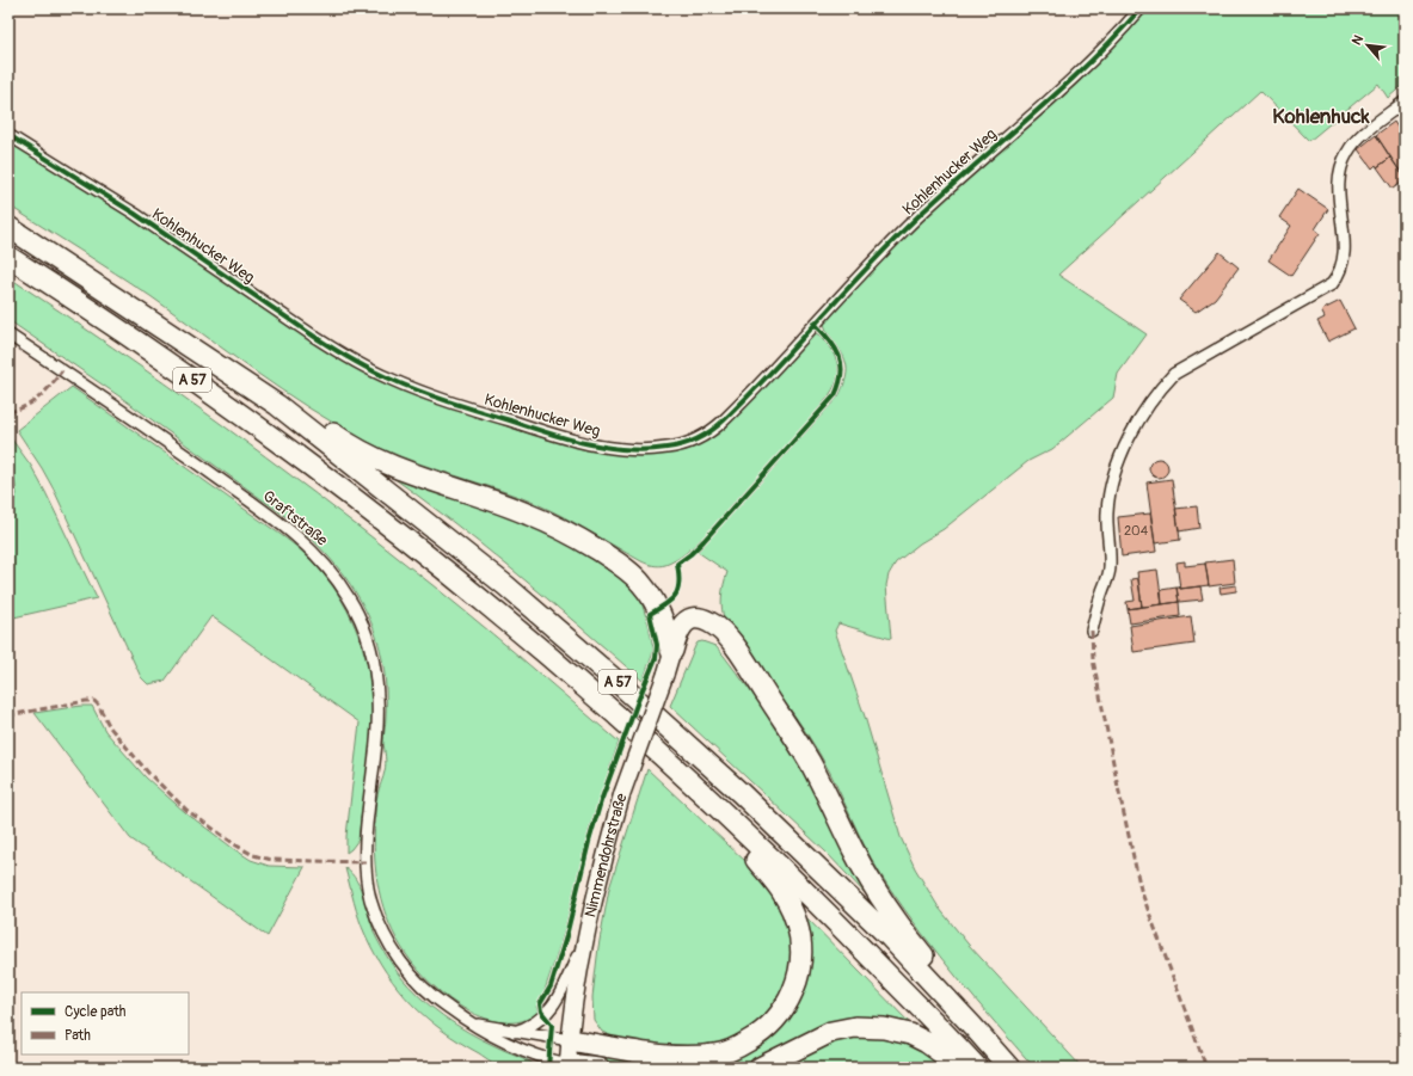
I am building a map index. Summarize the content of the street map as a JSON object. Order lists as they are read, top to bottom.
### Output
{
  "streets": {
    "highway": ["A 57"],
    "street": ["Kohlenhucker Weg", "Graftstraße", "Nimmendohrstraße"]
  },
  "crossings": [
    ["Graftstraße", "Nimmendohrstraße"]
  ],
  "districts": ["Kohlenhuck"],
  "house_numbers": ["204"],
  "legend": ["Cycle path", "Path"],
  "north": "top left"
}
